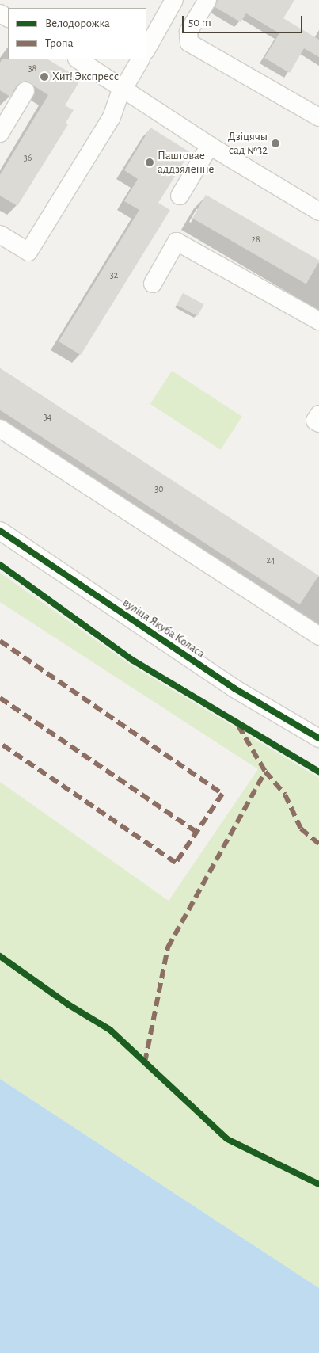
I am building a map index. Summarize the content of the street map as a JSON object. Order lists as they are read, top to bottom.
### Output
{
  "streets": {
    "street": ["вуліца Якуба Коласа"]
  },
  "places": ["Хит! Экспресс", "Дзіцячы сад №32", "Паштовае аддзяленне"],
  "house_numbers": [
    "38",
    "36",
    "28",
    "32",
    "34",
    "30",
    "24"
  ],
  "legend": ["Велодорожка", "Тропа"],
  "scale_bar": "50 m"
}
